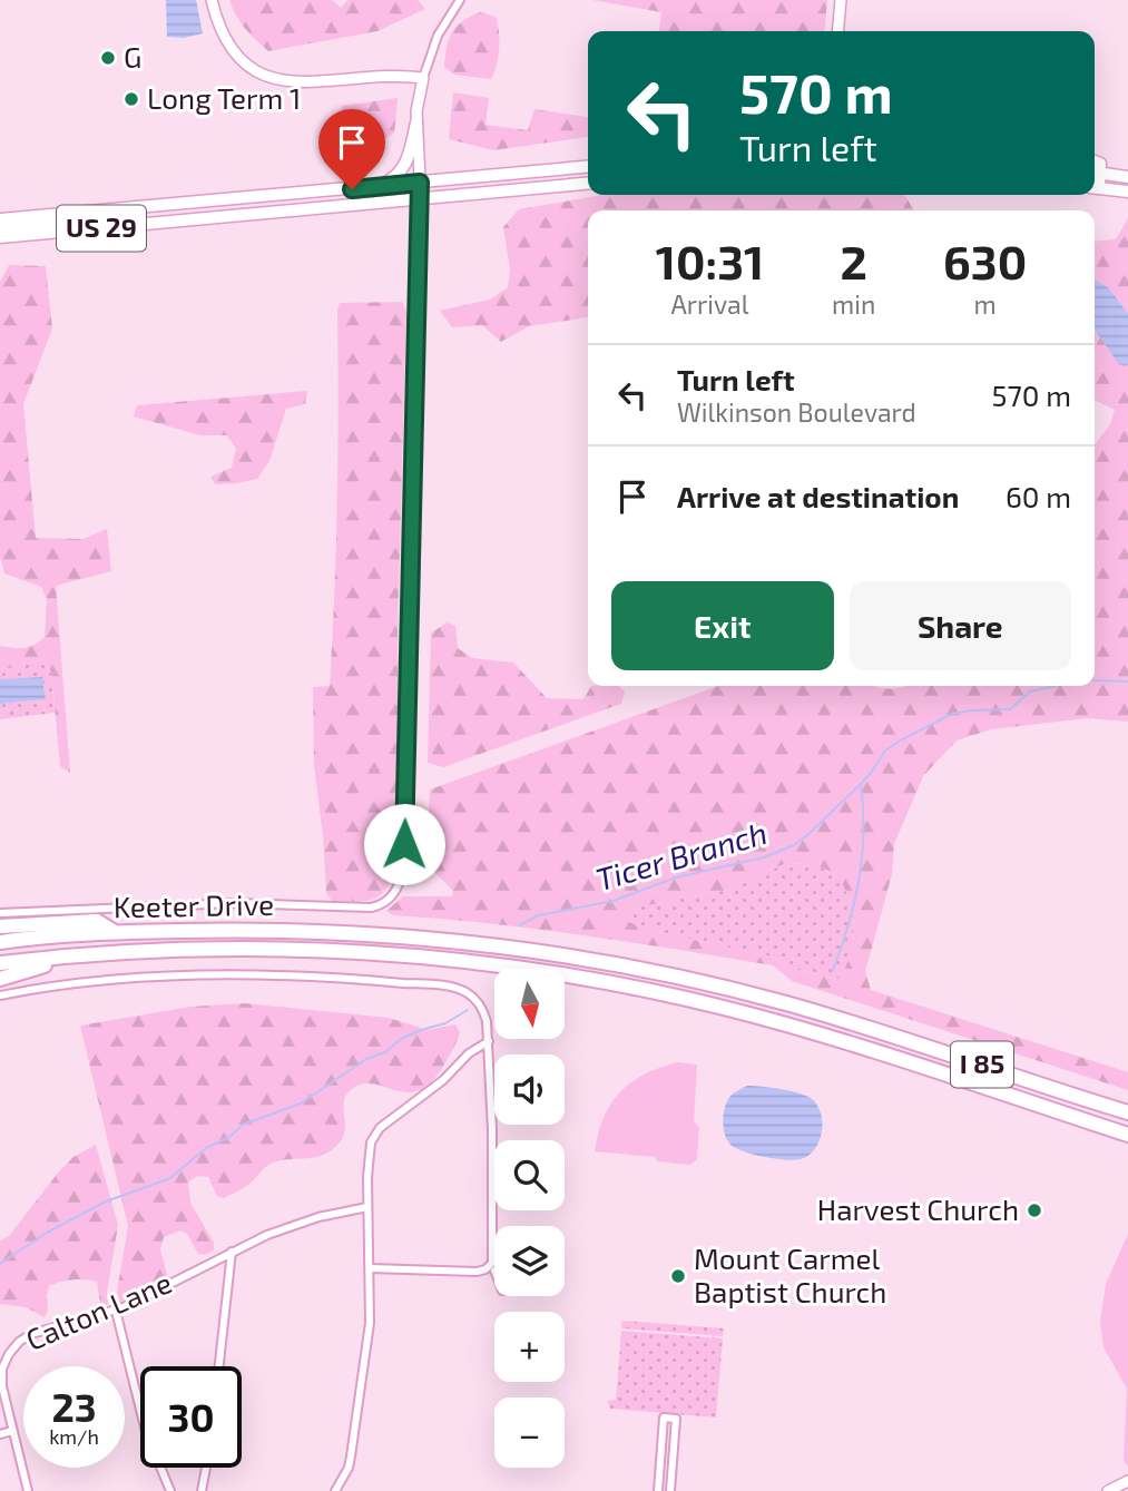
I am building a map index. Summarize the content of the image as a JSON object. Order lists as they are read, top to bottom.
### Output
{
  "streets": {
    "highway": ["I 85"],
    "main road": ["US 29"],
    "street": ["Keeter Drive", "Calton Lane"]
  },
  "crossings": [
    ["US 29", "Keeter Drive"]
  ],
  "water": ["Ticer Branch"],
  "places": [
    "G",
    "Long Term 1",
    "Harvest Church",
    "Mount Carmel Baptist Church"
  ],
  "north": "bottom",
  "page": {
    "turn": ["570 m", "Turn left"],
    "eta": [
      "10:31",
      "Arrival",
      "2",
      "min",
      "630",
      "m"
    ],
    "list": [
      {
        "name": "Turn left",
        "note": "Wilkinson Boulevard",
        "value": "570 m"
      },
      {
        "name": "Arrive at destination",
        "value": "60 m"
      }
    ],
    "buttons": ["Exit", "Share"],
    "map_buttons": ["+", "−"],
    "speed": "23 km/h",
    "limit": "30"
  }
}
